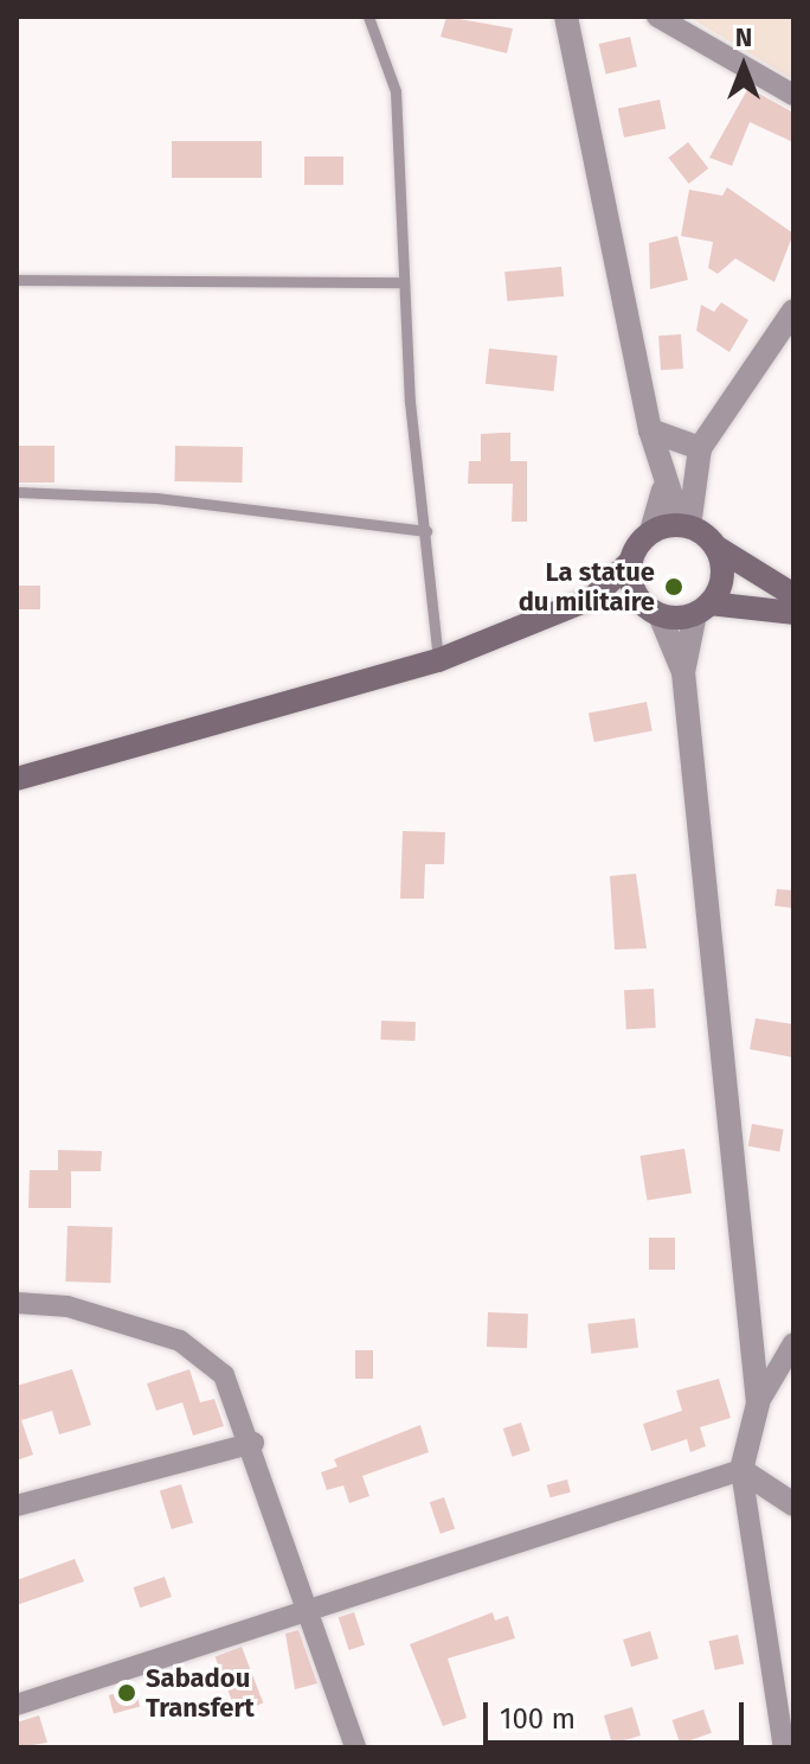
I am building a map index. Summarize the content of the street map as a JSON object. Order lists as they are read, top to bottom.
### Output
{
  "places": ["La statue du militaire", "Sabadou Transfert"],
  "scale_bar": "100 m",
  "north": "top"
}
